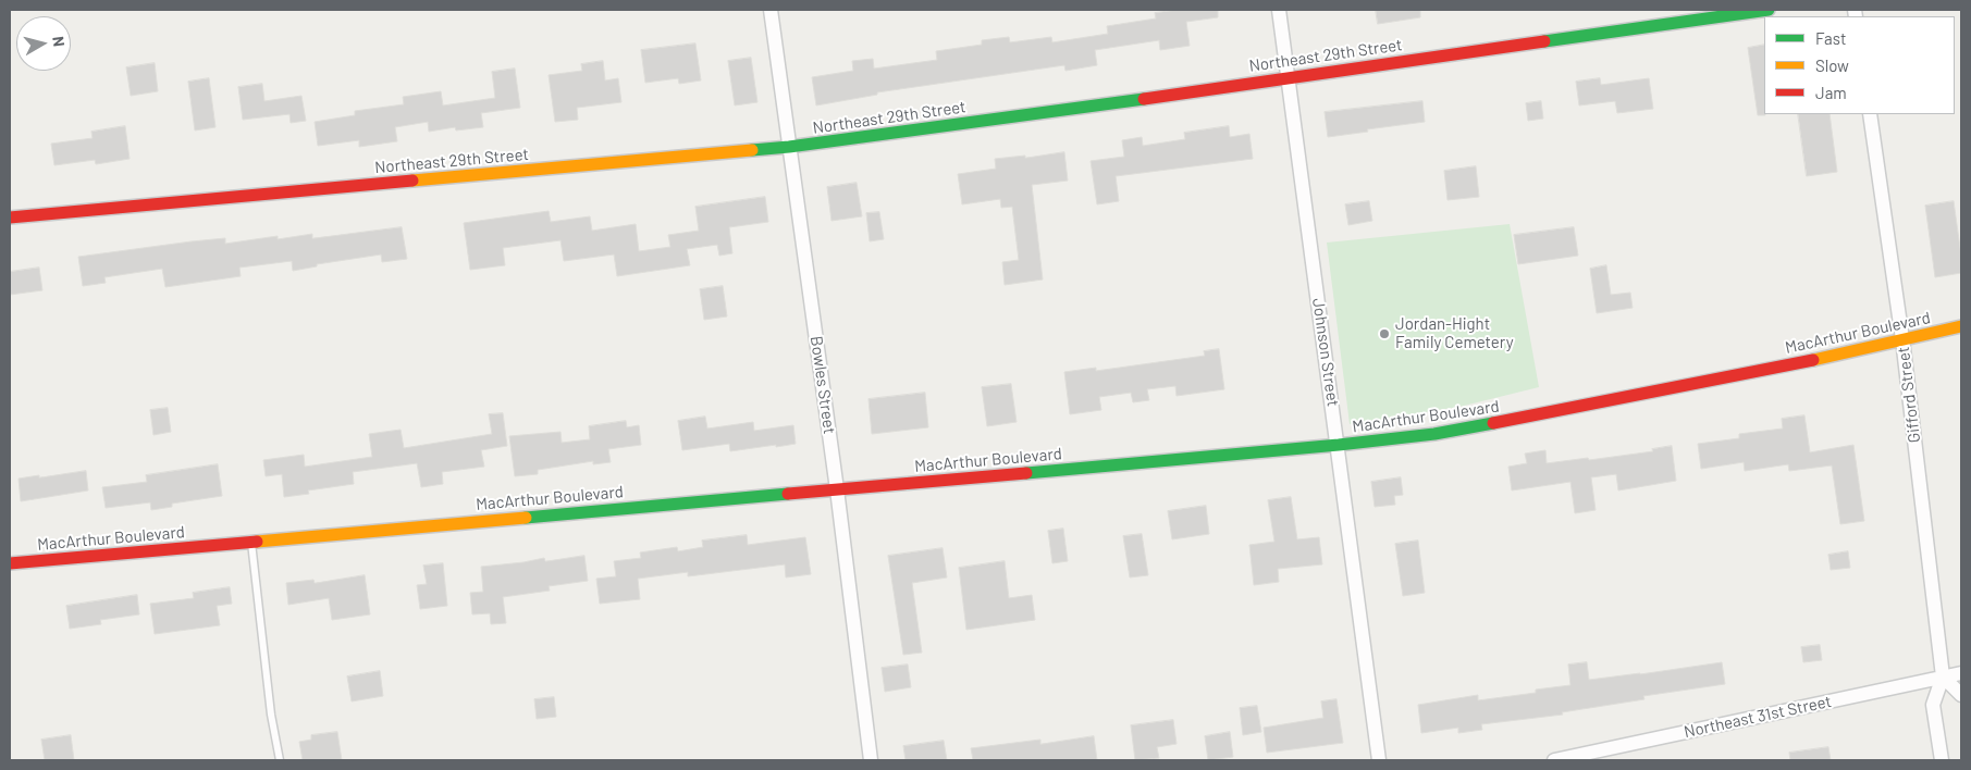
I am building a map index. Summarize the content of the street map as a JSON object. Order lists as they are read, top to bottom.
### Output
{
  "streets": {
    "main road": ["Northeast 29th Street", "MacArthur Boulevard"],
    "street": [
      "Johnson Street",
      "Bowles Street",
      "Gifford Street",
      "Northeast 31st Street"
    ]
  },
  "crossings": [
    ["Northeast 29th Street", "Johnson Street"],
    ["Northeast 29th Street", "Bowles Street"],
    ["MacArthur Boulevard", "Johnson Street"],
    ["MacArthur Boulevard", "Bowles Street"],
    ["MacArthur Boulevard", "Gifford Street"],
    ["Gifford Street", "Northeast 31st Street"]
  ],
  "places": ["Jordan-Hight Family Cemetery"],
  "legend": ["Fast", "Slow", "Jam"],
  "north": "right"
}
